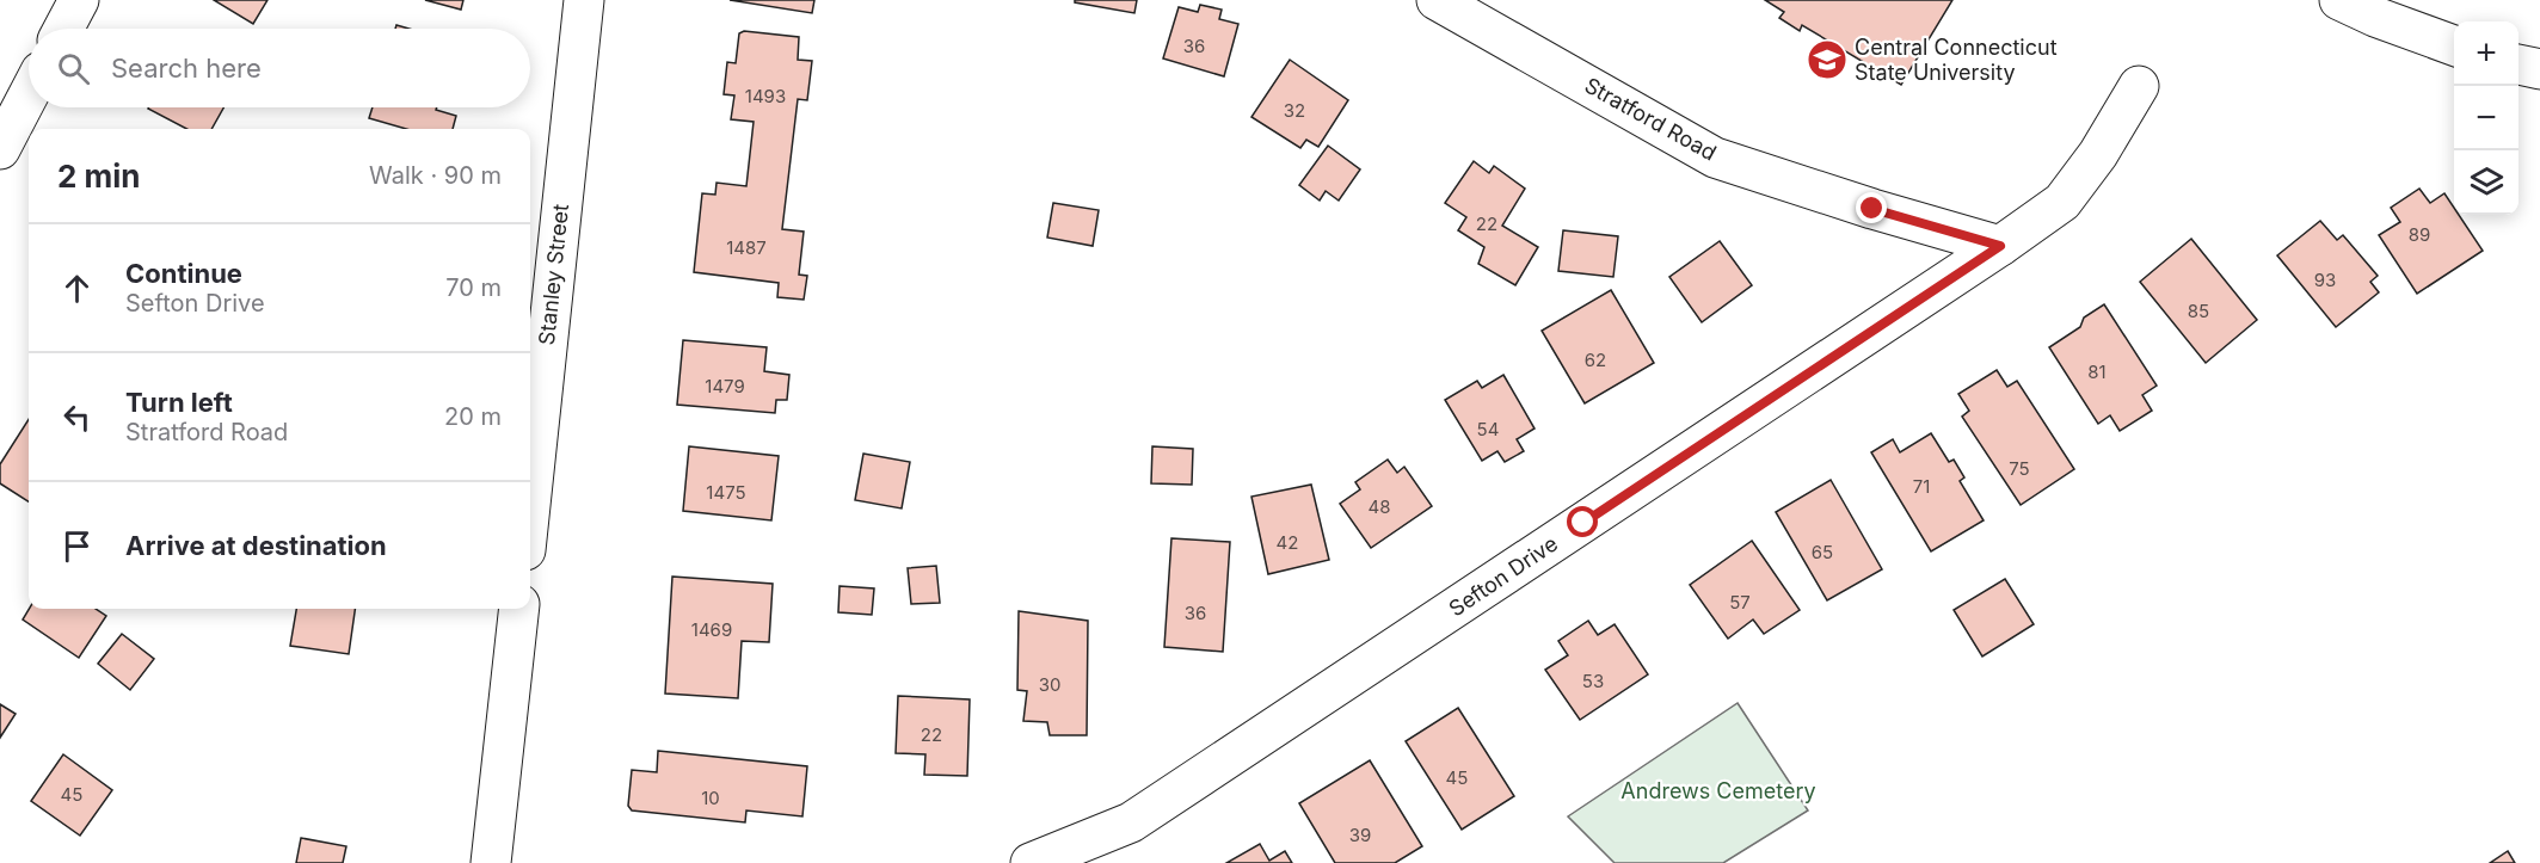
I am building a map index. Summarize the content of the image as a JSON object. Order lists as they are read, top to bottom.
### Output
{
  "streets": {
    "street": ["Stratford Road", "Stanley Street", "Sefton Drive"]
  },
  "crossings": [
    ["Stratford Road", "Sefton Drive"]
  ],
  "parks": ["Andrews Cemetery"],
  "places": {
    "school or university": ["Central Connecticut State University"]
  },
  "house_numbers": [
    "36",
    "1493",
    "32",
    "22",
    "89",
    "1487",
    "93",
    "85",
    "62",
    "81",
    "1479",
    "54",
    "75",
    "71",
    "1475",
    "48",
    "42",
    "65",
    "57",
    "36",
    "1469",
    "53",
    "30",
    "22",
    "45",
    "45",
    "10",
    "39"
  ],
  "page": {
    "map_buttons": ["+", "−"],
    "search": "Search here",
    "heading": ["2 min", "Walk · 90 m"],
    "list": [
      ["Continue", "Sefton Drive", "70 m"],
      ["Turn left", "Stratford Road", "20 m"],
      "Arrive at destination"
    ]
  }
}
